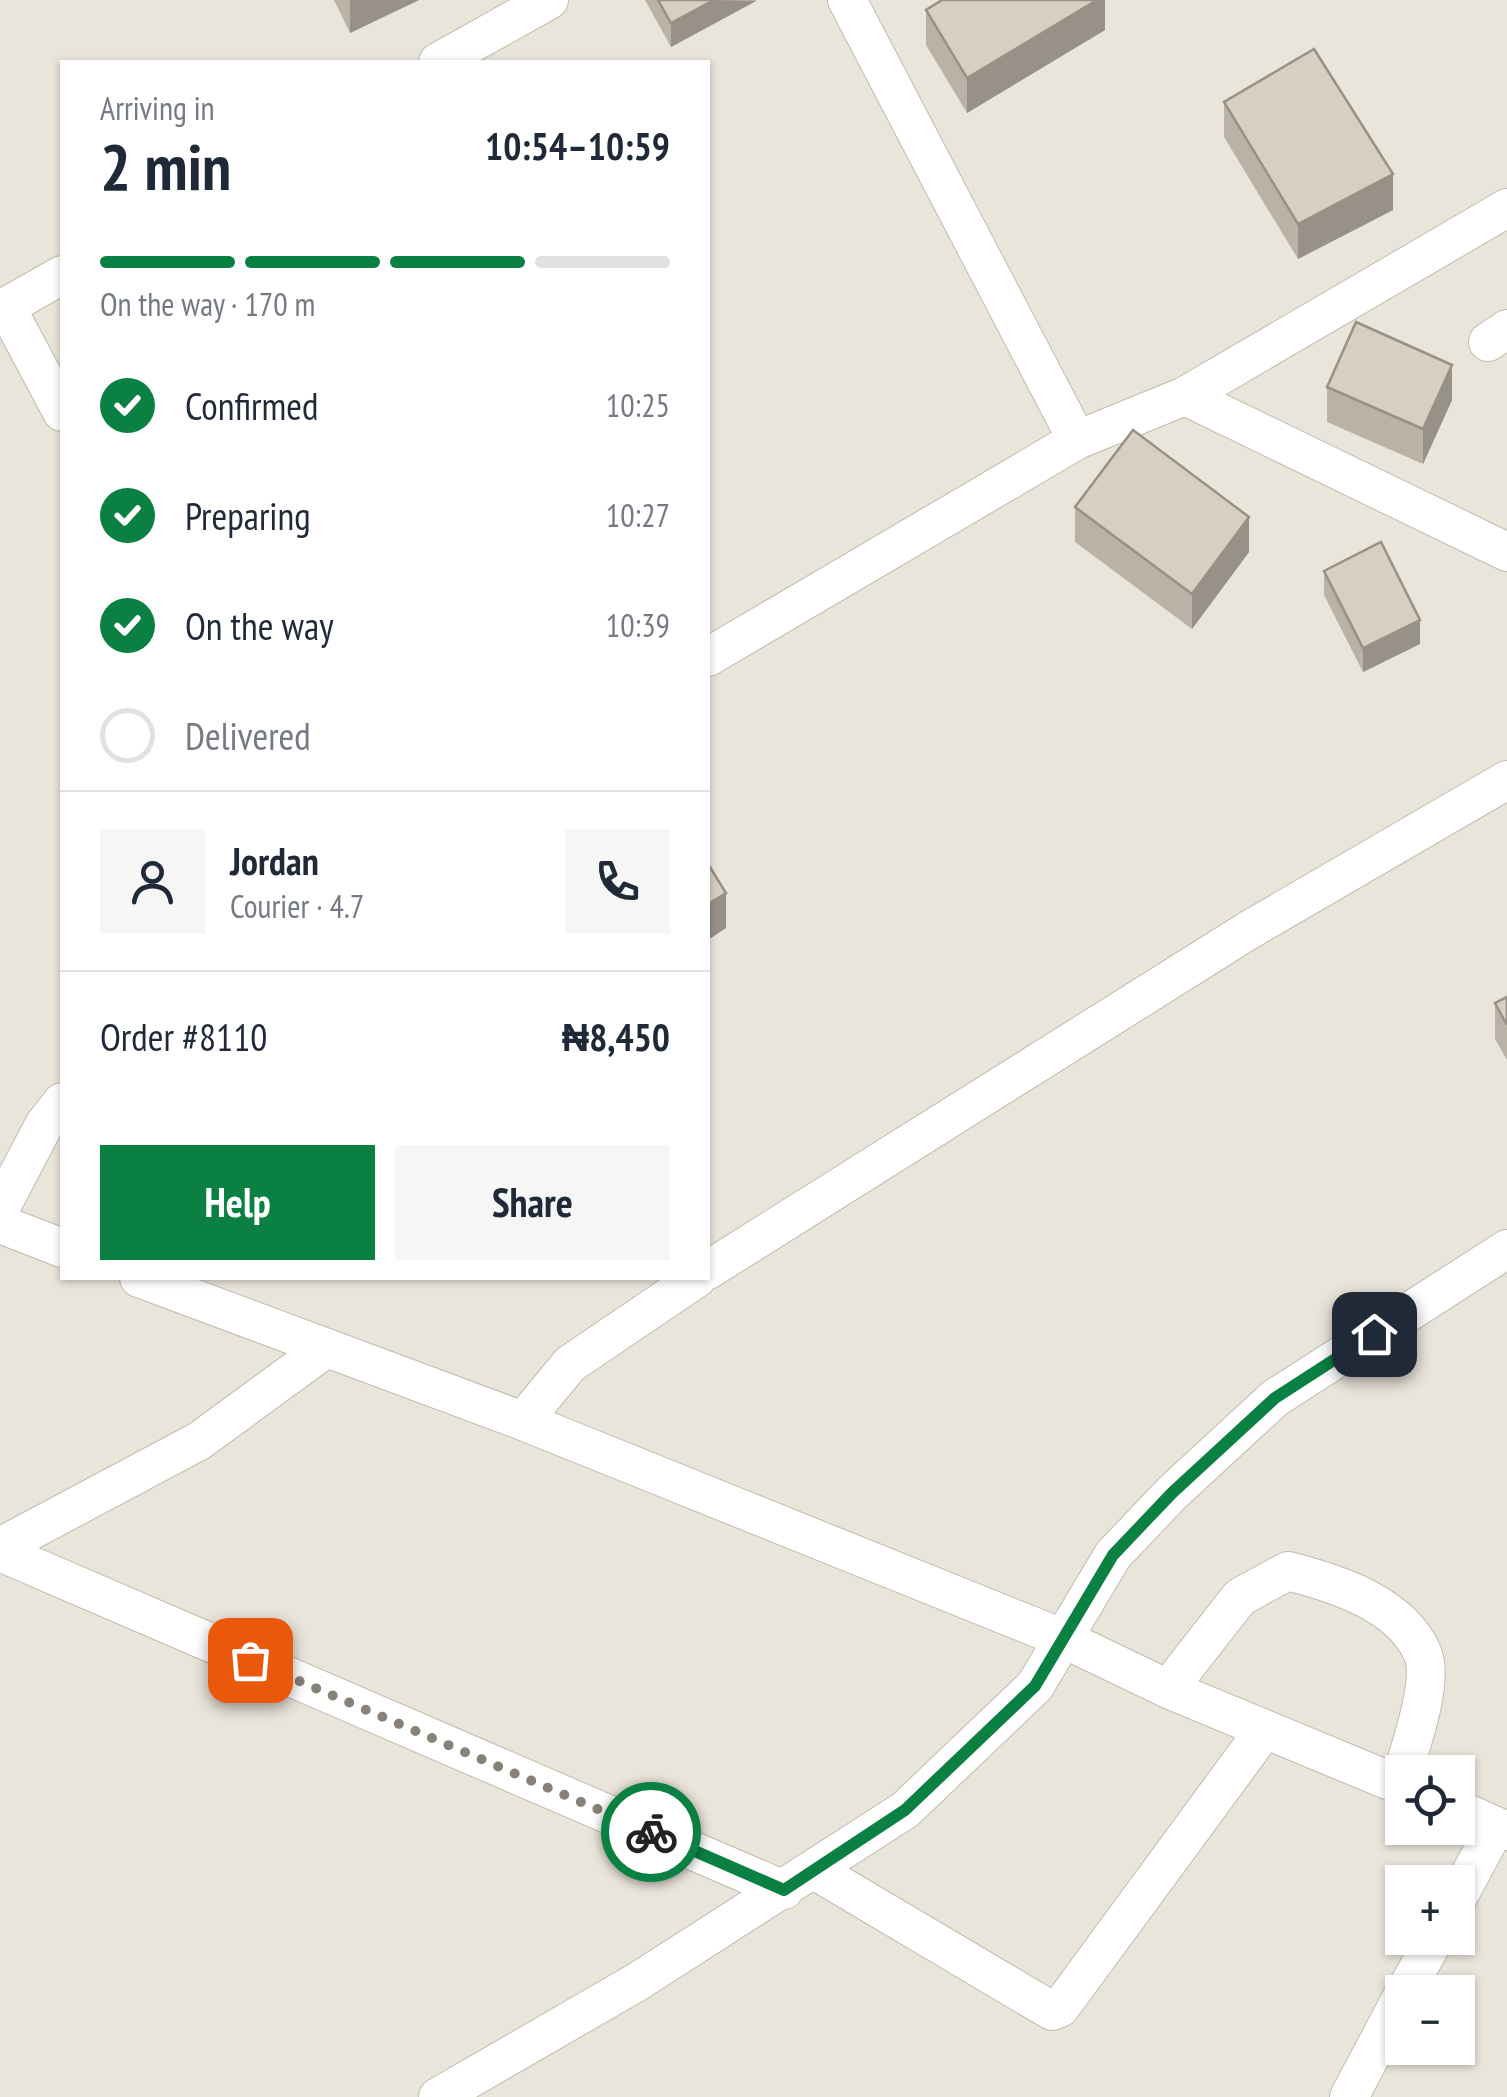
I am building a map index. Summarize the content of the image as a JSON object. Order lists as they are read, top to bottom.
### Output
{
  "page": {
    "heading": ["2 min", "Arriving in", "10:54–10:59"],
    "panel": [
      "Jordan",
      "Courier · 4.7",
      "Order #8110",
      "₦8,450"
    ],
    "bar": "On the way · 170 m",
    "list": [
      ["Confirmed", "10:25"],
      ["Preparing", "10:27"],
      ["On the way", "10:39"],
      "Delivered"
    ],
    "buttons": ["Help", "Share"],
    "map_buttons": ["+", "−"]
  }
}
